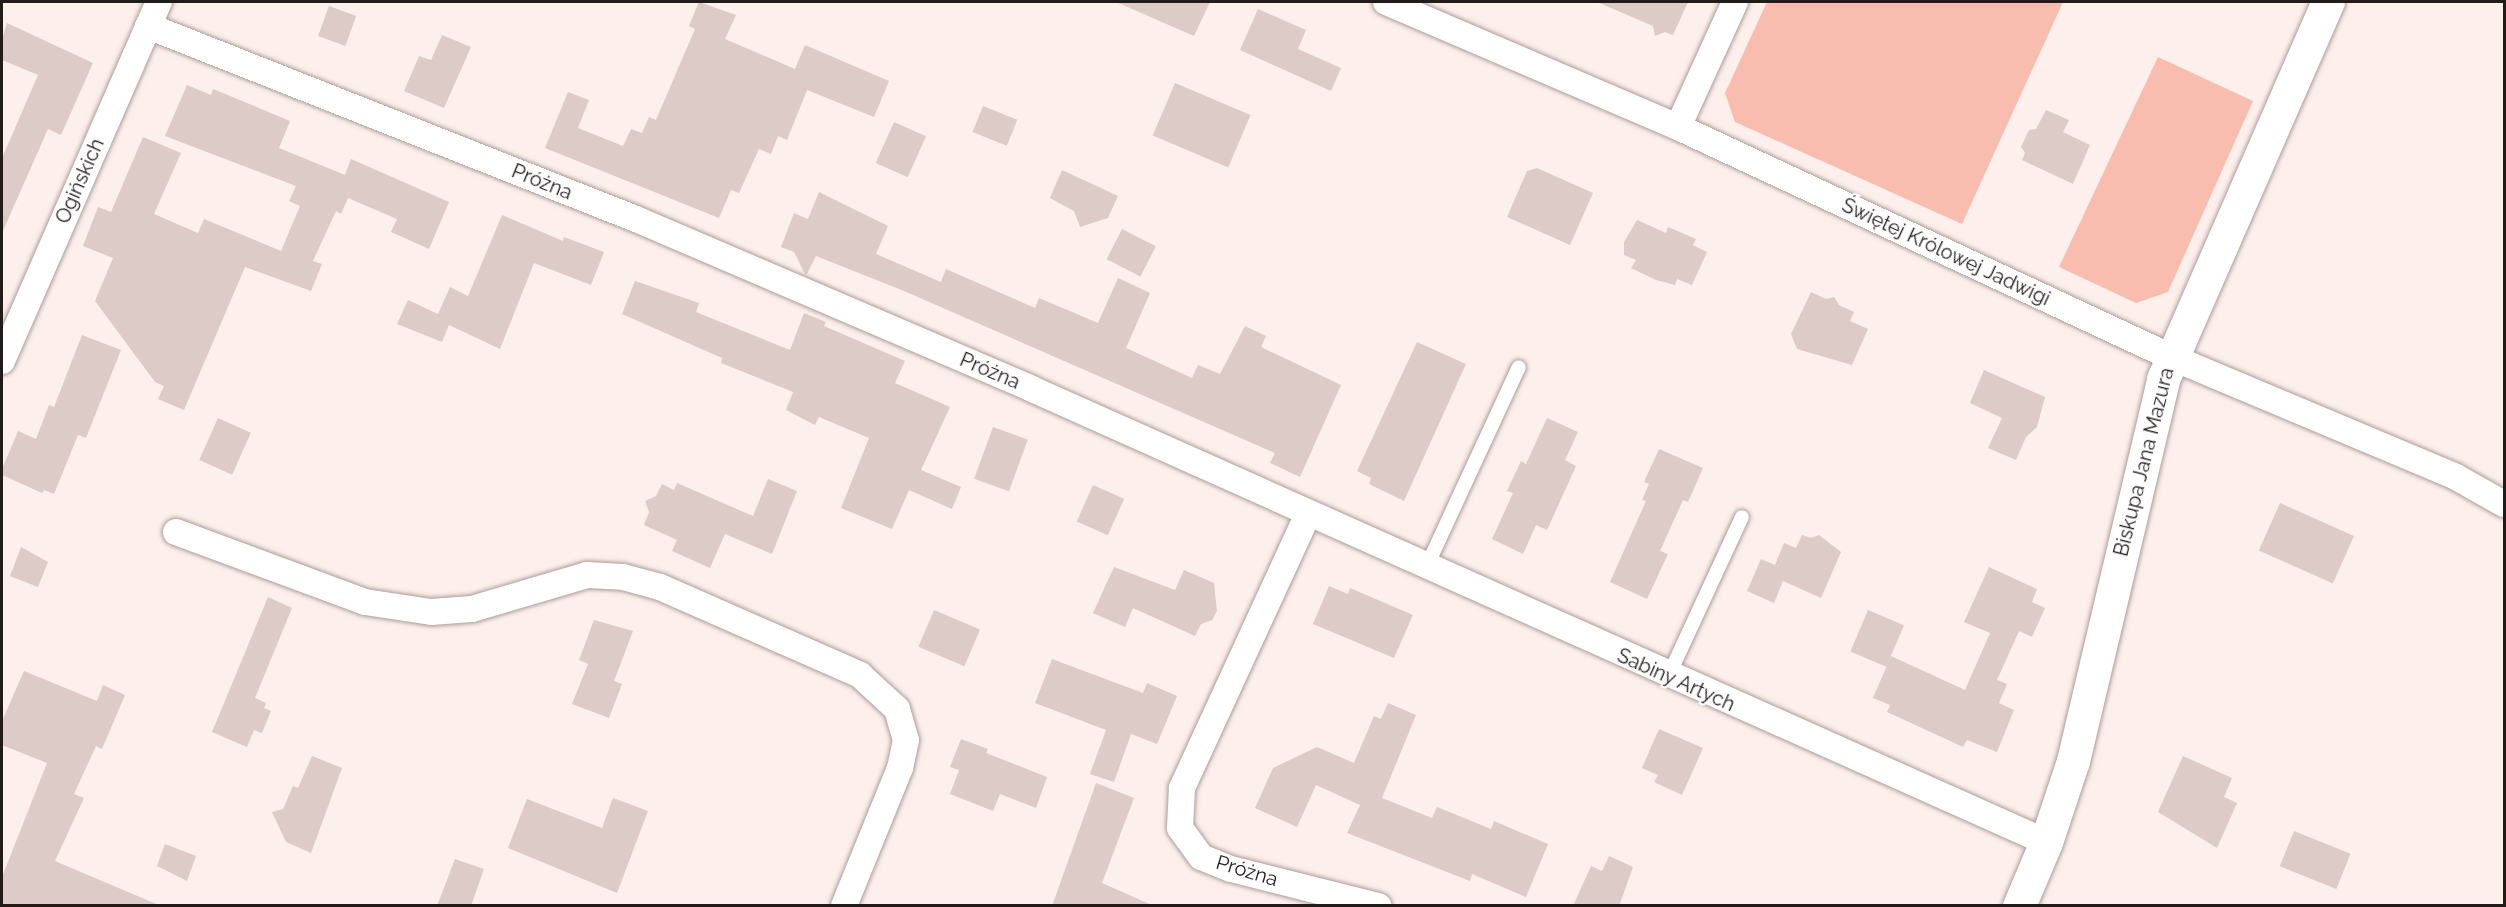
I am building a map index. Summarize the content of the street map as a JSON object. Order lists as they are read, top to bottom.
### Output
{
  "streets": {
    "street": [
      "Ogińskich",
      "Próżna",
      "Świętej Królowej Jadwigi",
      "Biskupa Jana Mazura",
      "Sabiny Artych"
    ]
  },
  "crossings": [
    ["Ogińskich", "Próżna"],
    ["Próżna", "Sabiny Artych"],
    ["Świętej Królowej Jadwigi", "Biskupa Jana Mazura"],
    ["Biskupa Jana Mazura", "Sabiny Artych"]
  ]
}
